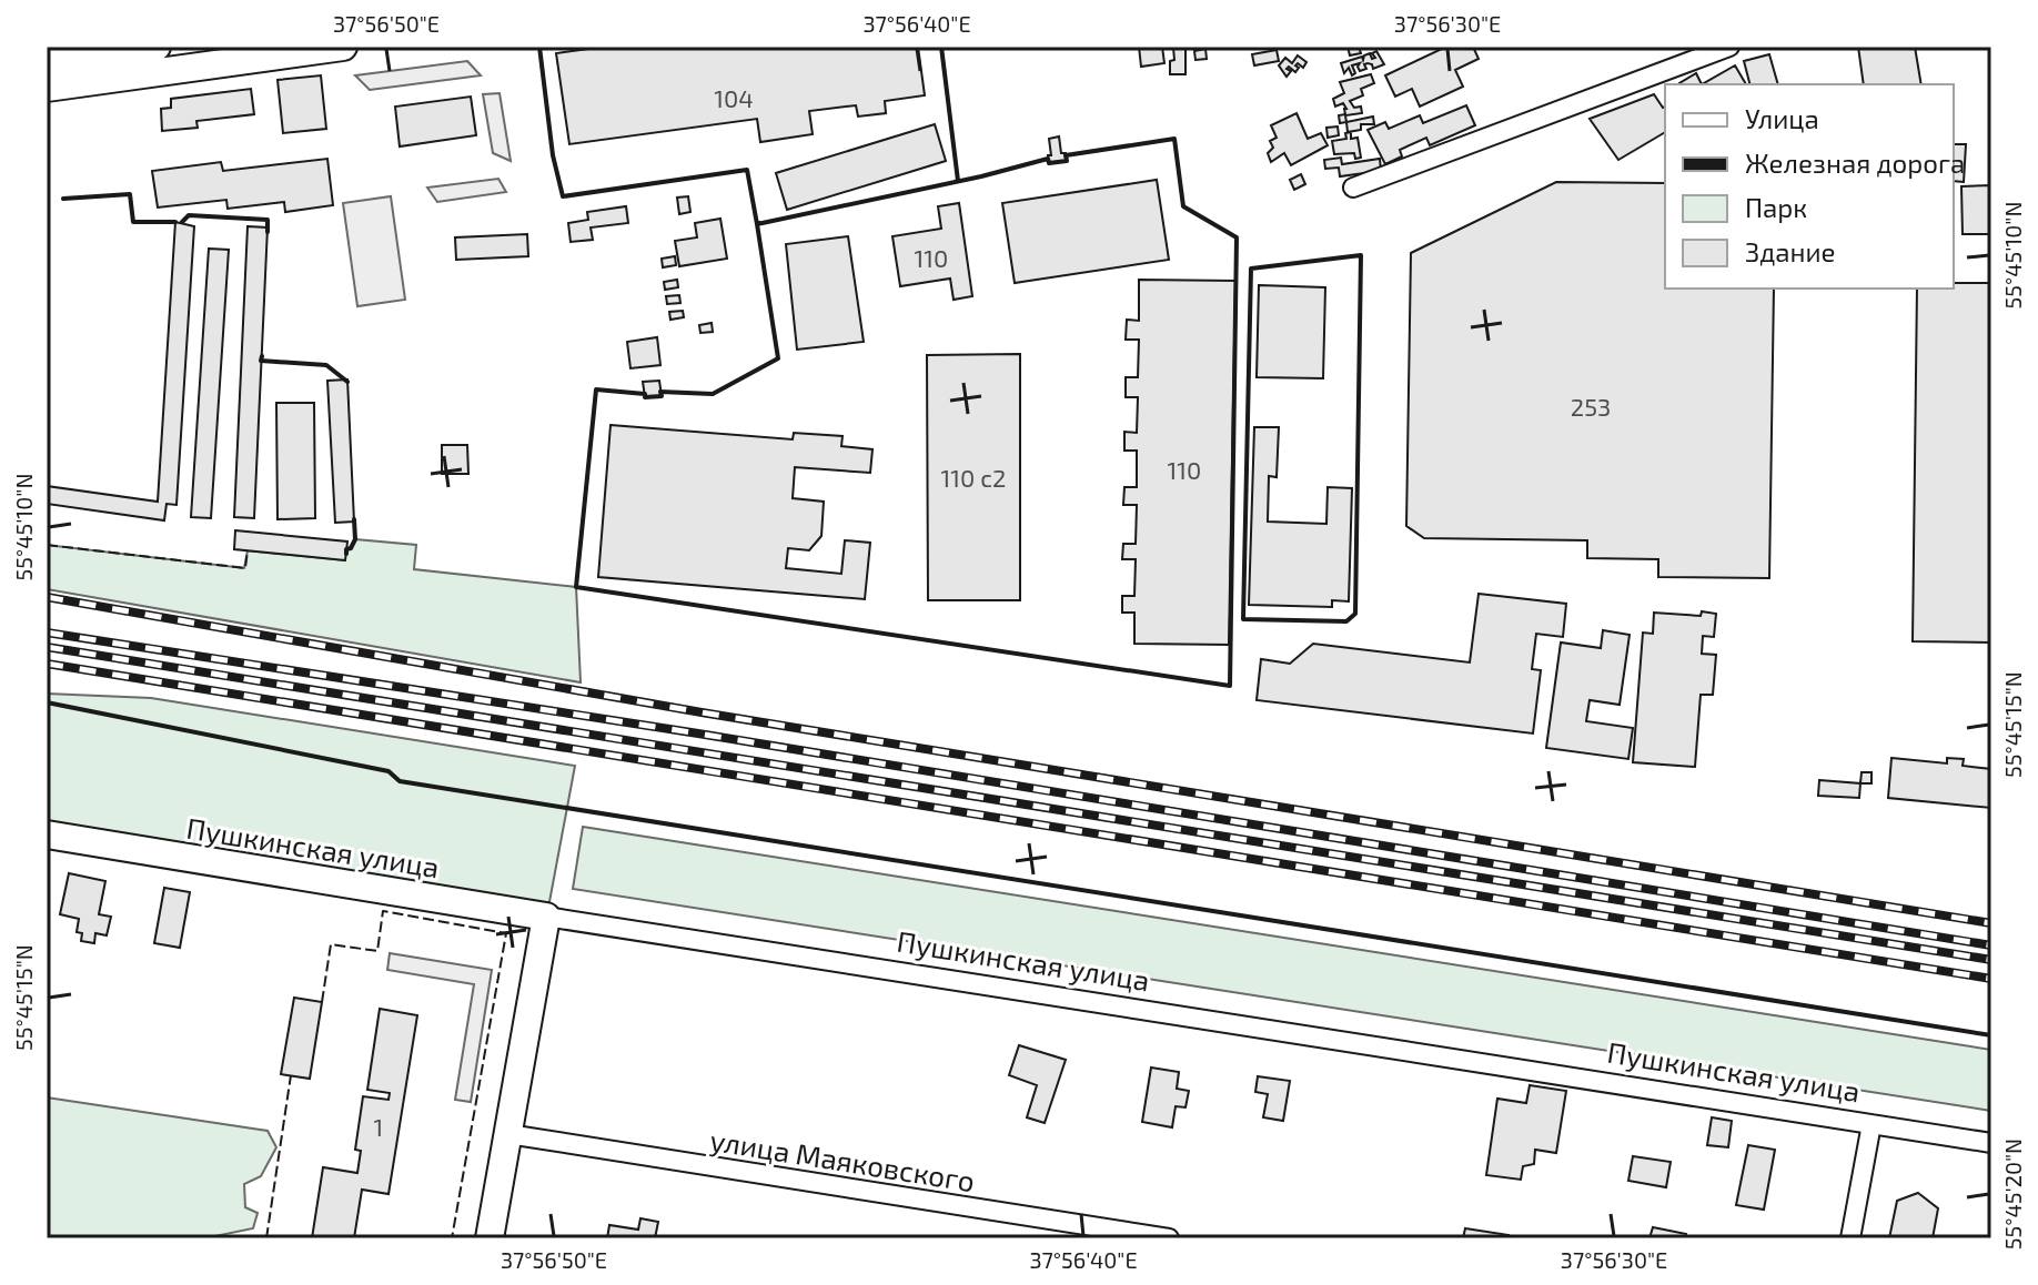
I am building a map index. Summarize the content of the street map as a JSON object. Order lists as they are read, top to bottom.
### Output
{
  "streets": {
    "street": ["Пушкинская улица", "улица Маяковского"]
  },
  "house_numbers": [
    "104",
    "110",
    "253",
    "110",
    "110 с2",
    "1"
  ],
  "legend": [
    "Улица",
    "Железная дорога",
    "Парк",
    "Здание"
  ],
  "coordinates": [
    "37°56'50\"E",
    "37°56'40\"E",
    "37°56'30\"E",
    "55°45'10\"N",
    "55°45'15\"N",
    "55°45'20\"N"
  ]
}
